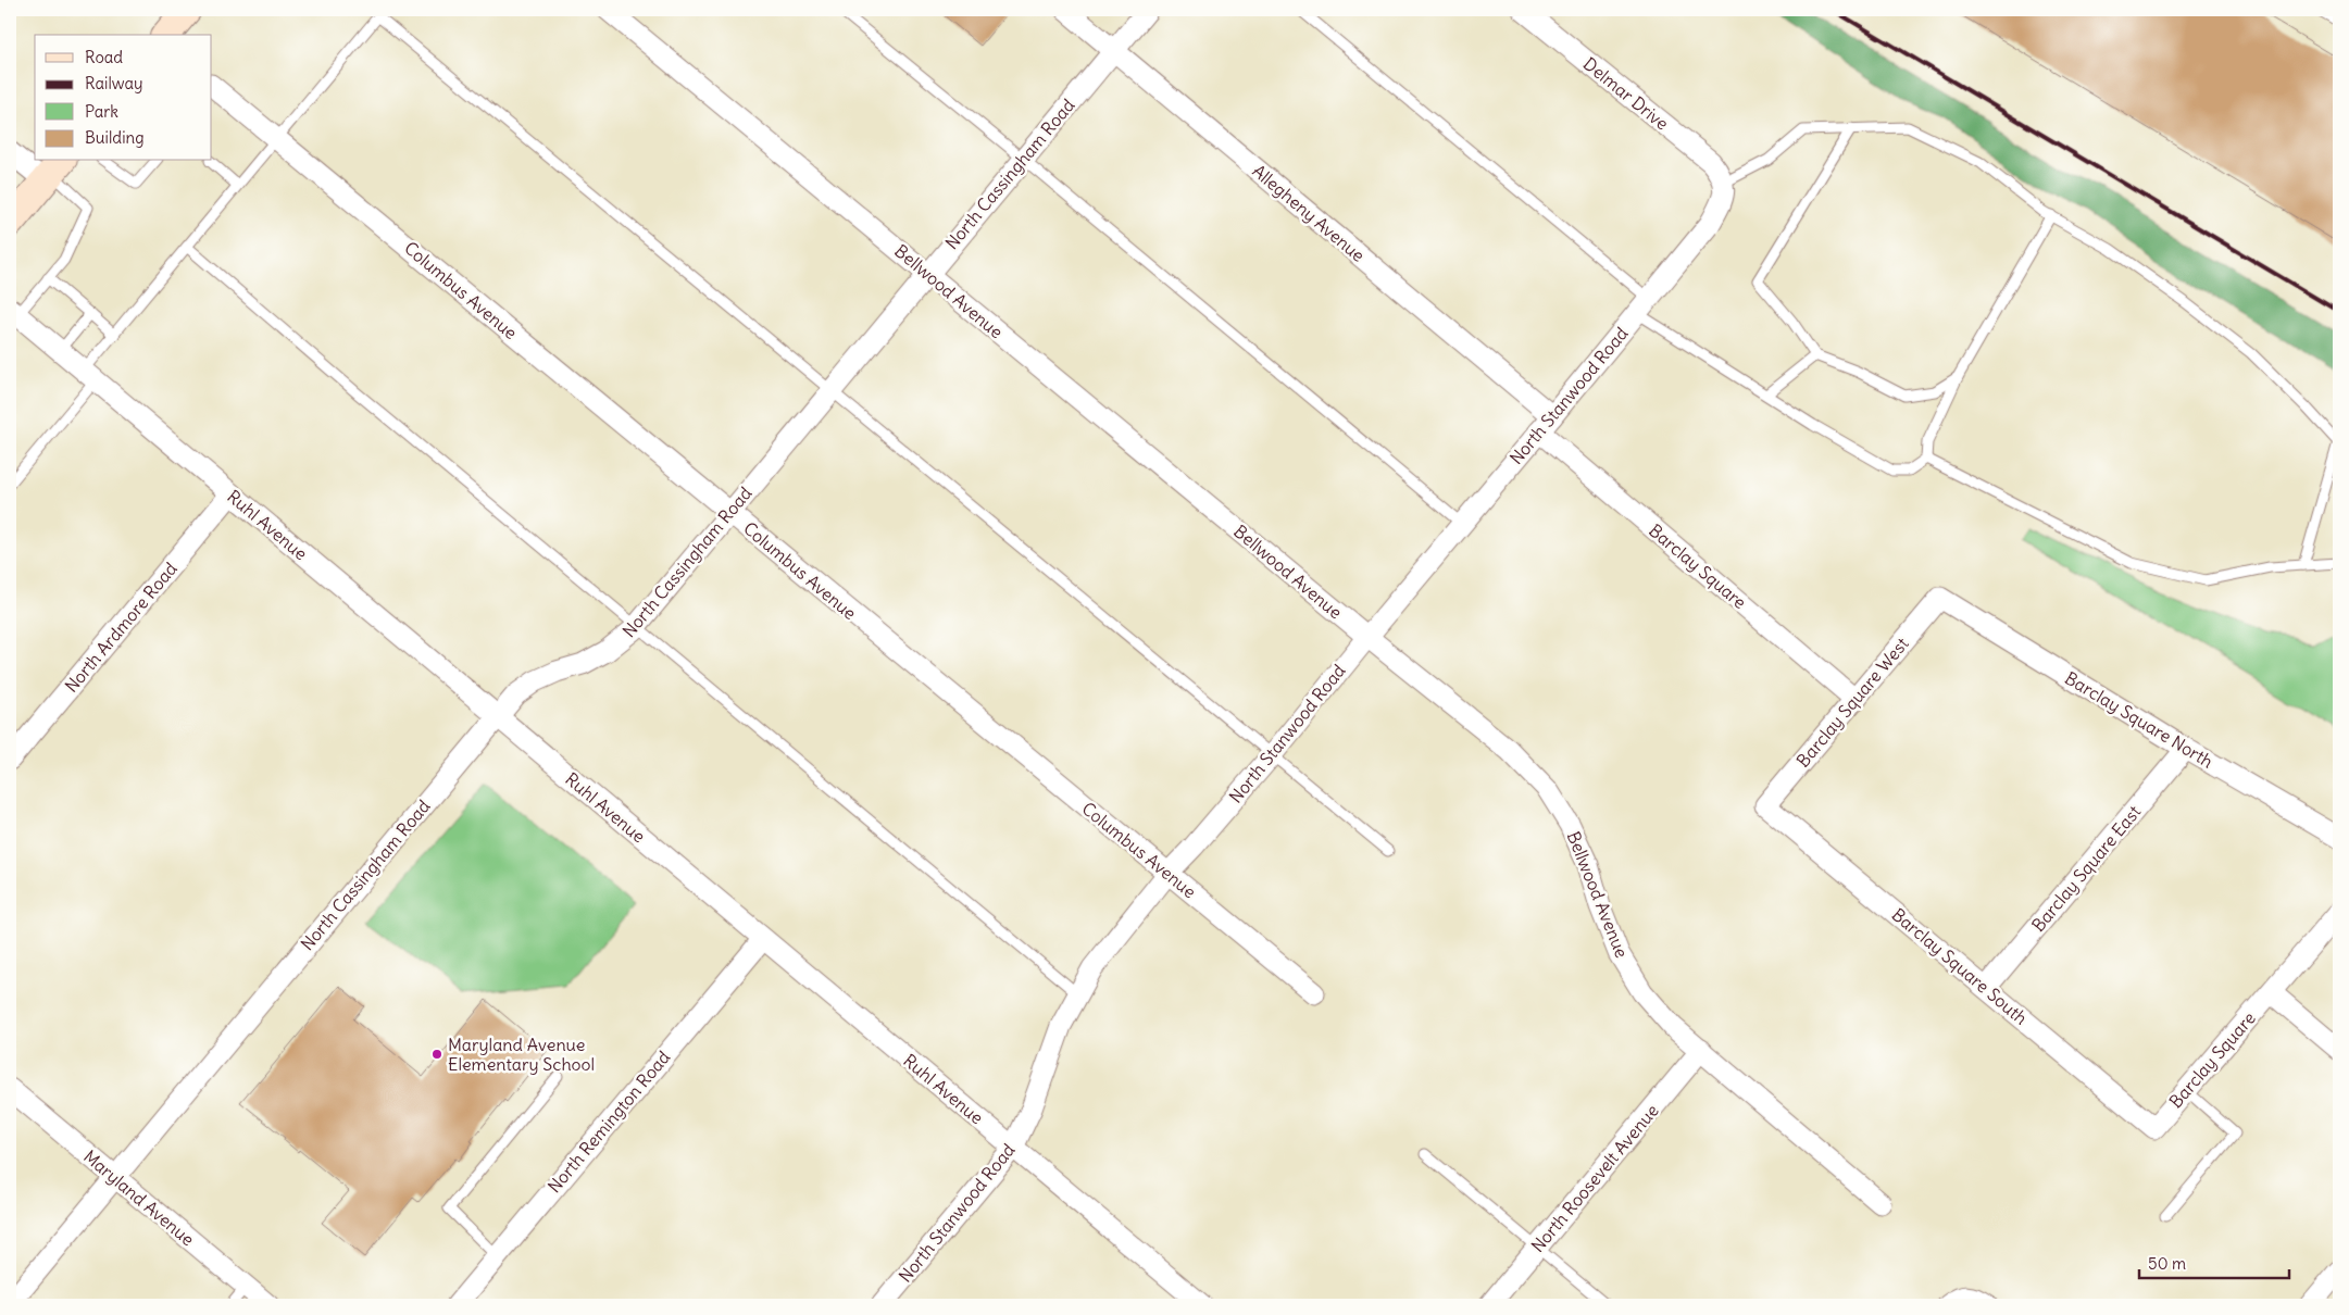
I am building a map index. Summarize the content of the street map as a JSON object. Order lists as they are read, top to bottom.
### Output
{
  "streets": {
    "street": [
      "Delmar Drive",
      "North Cassingham Road",
      "Allegheny Avenue",
      "Columbus Avenue",
      "Bellwood Avenue",
      "North Stanwood Road",
      "Ruhl Avenue",
      "Barclay Square",
      "North Ardmore Road",
      "Barclay Square West",
      "Barclay Square North",
      "Barclay Square East",
      "Barclay Square South",
      "North Remington Road",
      "North Roosevelt Avenue",
      "Maryland Avenue"
    ]
  },
  "crossings": [
    ["Delmar Drive", "North Stanwood Road"],
    ["North Cassingham Road", "Allegheny Avenue"],
    ["North Cassingham Road", "Columbus Avenue"],
    ["North Cassingham Road", "Bellwood Avenue"],
    ["North Cassingham Road", "Ruhl Avenue"],
    ["North Cassingham Road", "Maryland Avenue"],
    ["Allegheny Avenue", "North Stanwood Road"],
    ["Columbus Avenue", "North Stanwood Road"],
    ["Bellwood Avenue", "North Stanwood Road"],
    ["Bellwood Avenue", "North Roosevelt Avenue"],
    ["North Stanwood Road", "Ruhl Avenue"],
    ["North Stanwood Road", "Barclay Square"],
    ["Ruhl Avenue", "North Ardmore Road"],
    ["Ruhl Avenue", "North Remington Road"],
    ["Barclay Square", "Barclay Square West"],
    ["Barclay Square", "Barclay Square South"],
    ["Barclay Square West", "Barclay Square North"],
    ["Barclay Square West", "Barclay Square South"],
    ["Barclay Square North", "Barclay Square East"],
    ["Barclay Square East", "Barclay Square South"]
  ],
  "places": ["Maryland Avenue Elementary School"],
  "legend": [
    "Road",
    "Railway",
    "Park",
    "Building"
  ],
  "scale_bar": "50 m"
}
